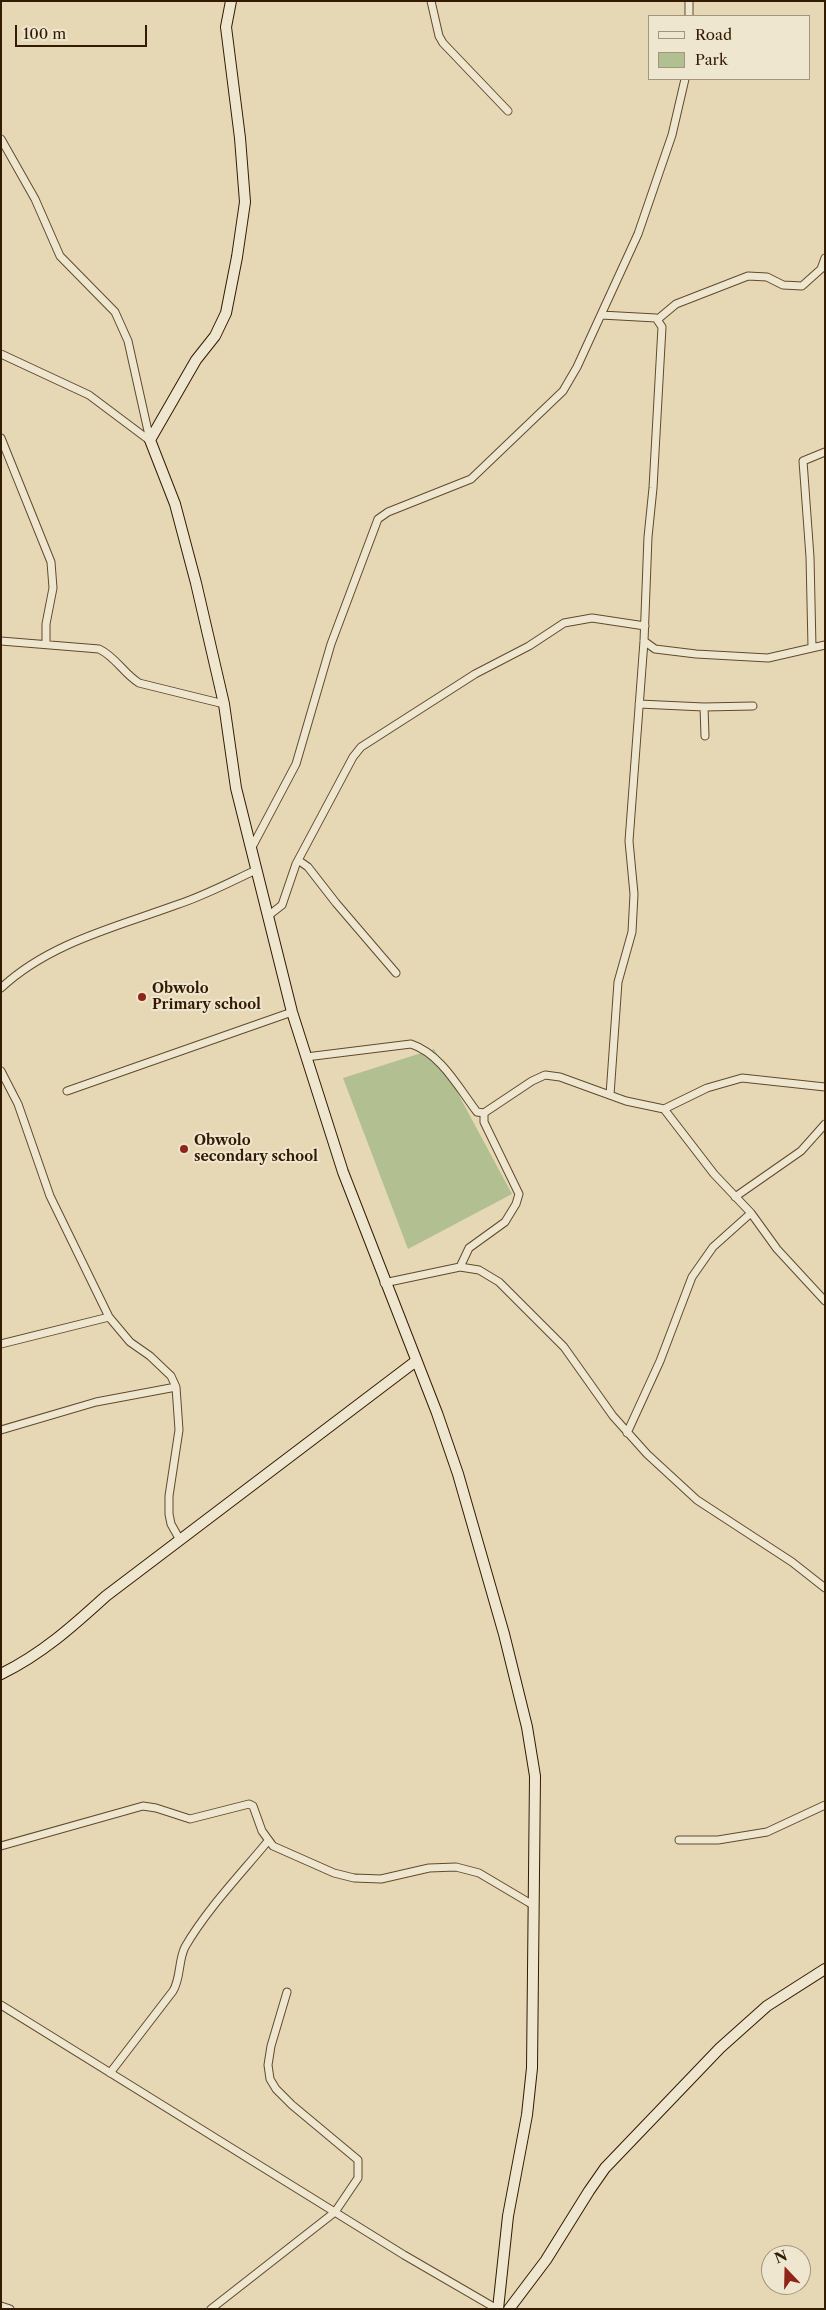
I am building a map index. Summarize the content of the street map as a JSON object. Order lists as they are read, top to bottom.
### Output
{
  "places": ["Obwolo Primary school", "Obwolo secondary school"],
  "legend": ["Road", "Park"],
  "scale_bar": "100 m",
  "north": "top"
}
